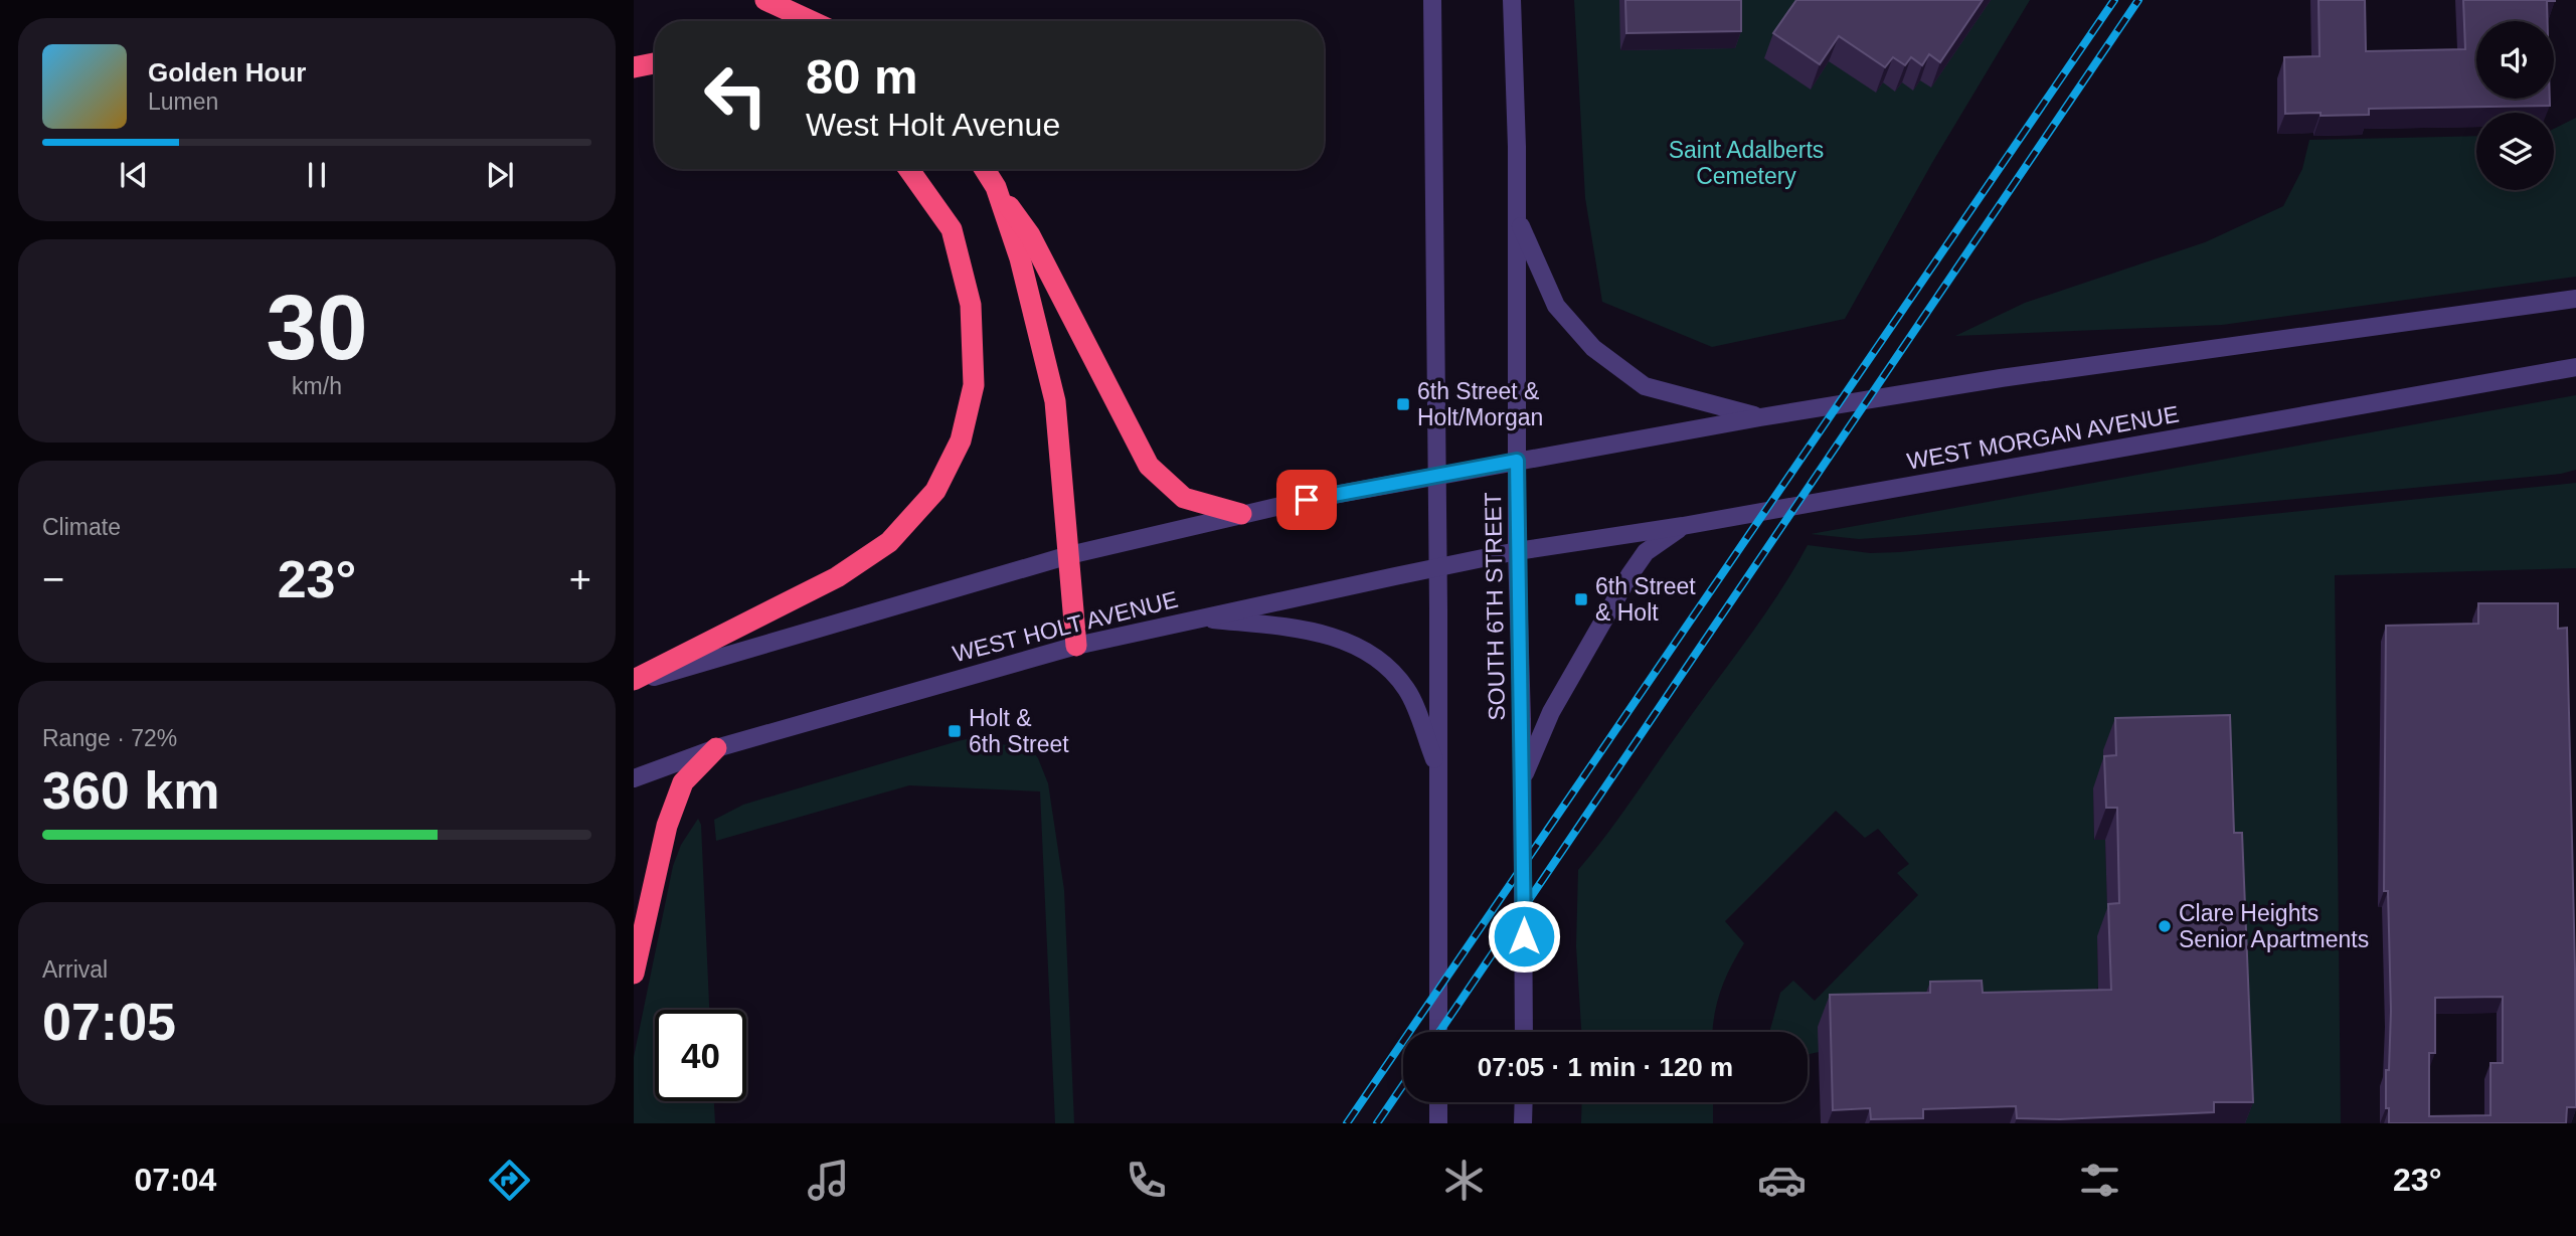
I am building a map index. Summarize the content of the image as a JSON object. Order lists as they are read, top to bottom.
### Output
{
  "streets": {
    "street": ["WEST MORGAN AVENUE", "SOUTH 6TH STREET", "WEST HOLT AVENUE"]
  },
  "crossings": [
    ["WEST MORGAN AVENUE", "SOUTH 6TH STREET"],
    ["WEST MORGAN AVENUE", "WEST HOLT AVENUE"],
    ["SOUTH 6TH STREET", "WEST HOLT AVENUE"]
  ],
  "parks": ["Saint Adalberts Cemetery"],
  "places": {
    "transit": ["6th Street & Holt/Morgan", "6th Street & Holt", "Holt & 6th Street"],
    "other": ["Clare Heights Senior Apartments"]
  },
  "page": {
    "turn": ["80 m", "West Holt Avenue"],
    "song": ["Golden Hour", "Lumen"],
    "tile": [
      ["30", "km/h"],
      "Climate",
      ["Range · 72%", "360 km"],
      ["Arrival", "07:05"]
    ],
    "heat": ["−", "23°", "+"],
    "limit": "40",
    "trip": "07:05 · 1 min · 120 m",
    "tabs": ["07:04", "23°"]
  }
}
